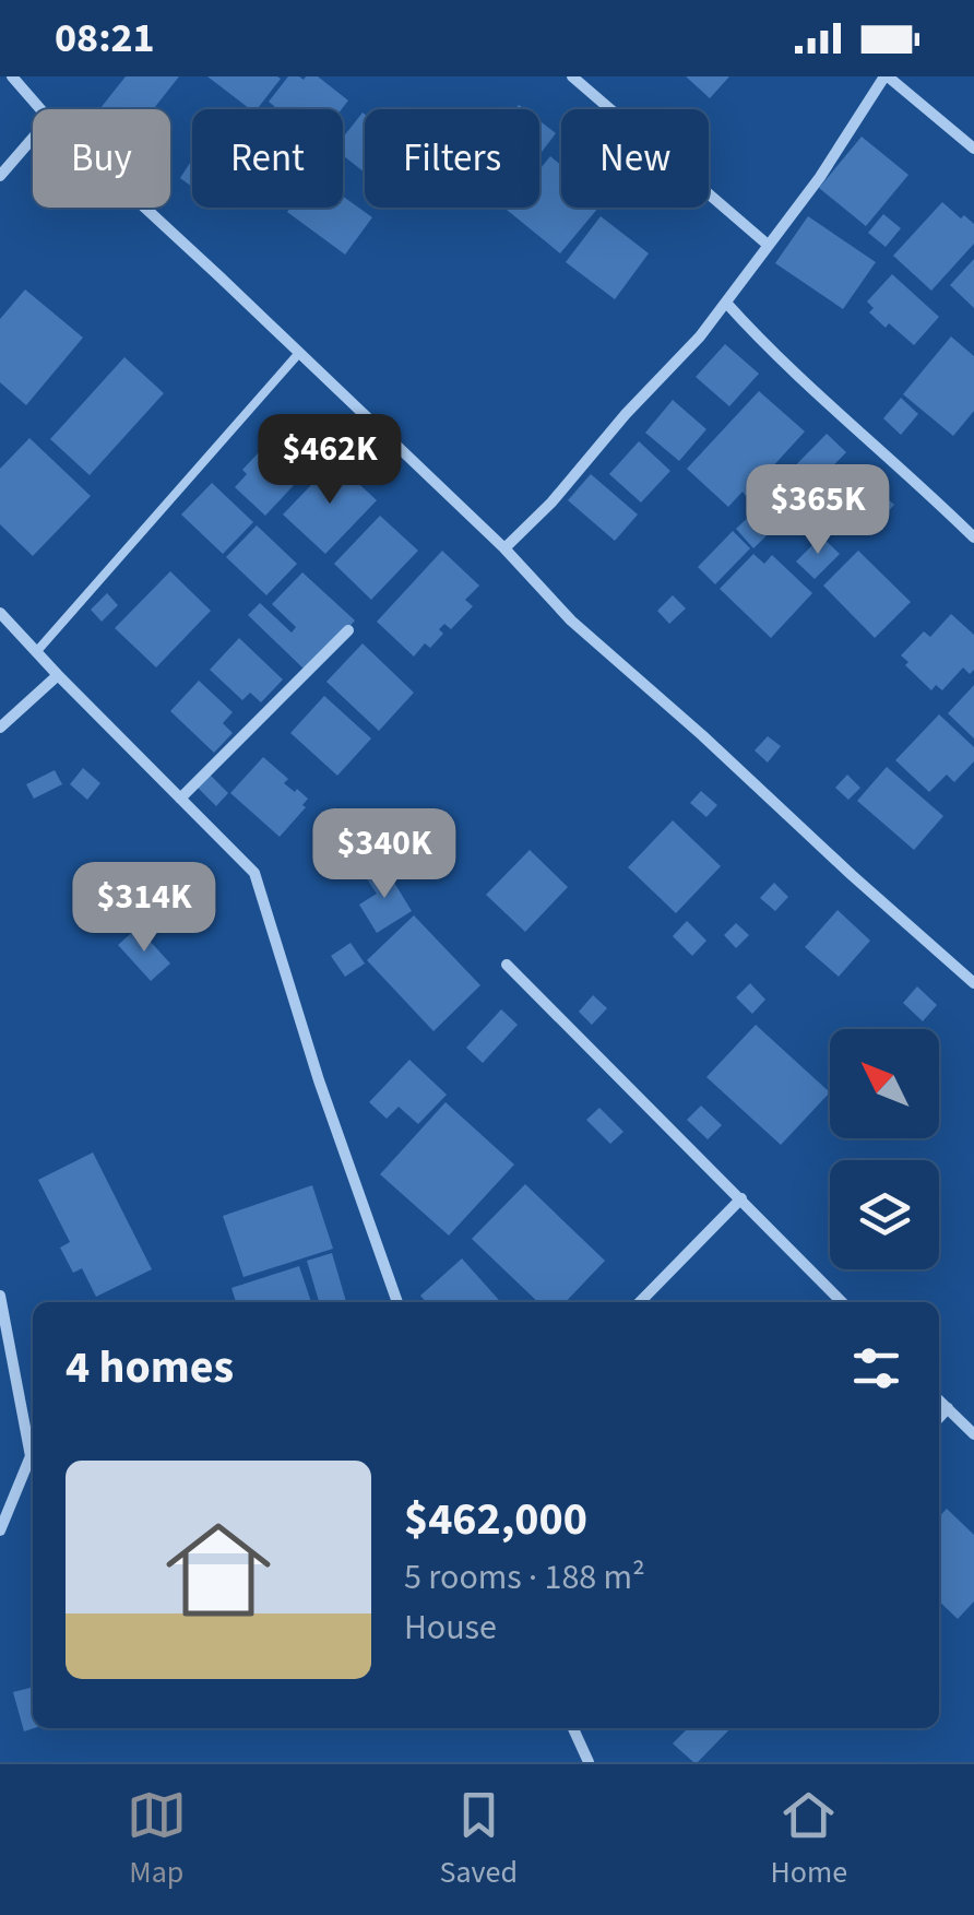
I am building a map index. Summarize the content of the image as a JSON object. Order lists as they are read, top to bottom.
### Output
{
  "north": "top left",
  "page": {
    "status": "08:21",
    "chip": [
      "Buy",
      "Rent",
      "Filters",
      "New"
    ],
    "price": [
      "$462K",
      "$365K",
      "$340K",
      "$314K"
    ],
    "heading": "4 homes",
    "list": [
      {
        "name": "$462,000",
        "note": "5 rooms · 188 m² · House"
      }
    ],
    "tabs": ["Map", "Saved", "Home"]
  }
}
